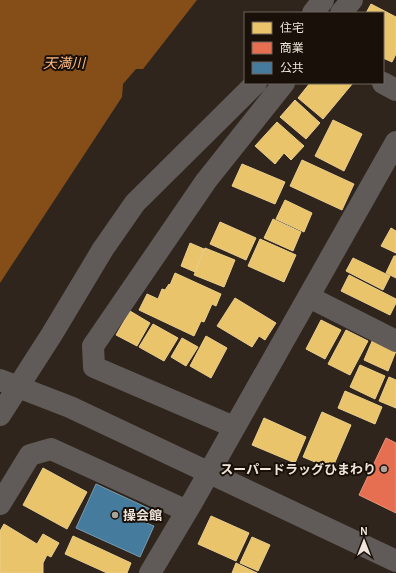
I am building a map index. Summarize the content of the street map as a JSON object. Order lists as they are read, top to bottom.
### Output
{
  "water": ["天満川"],
  "places": ["スーパードラッグひまわり", "操会館"],
  "legend": ["住宅", "商業", "公共"],
  "north": "top"
}
